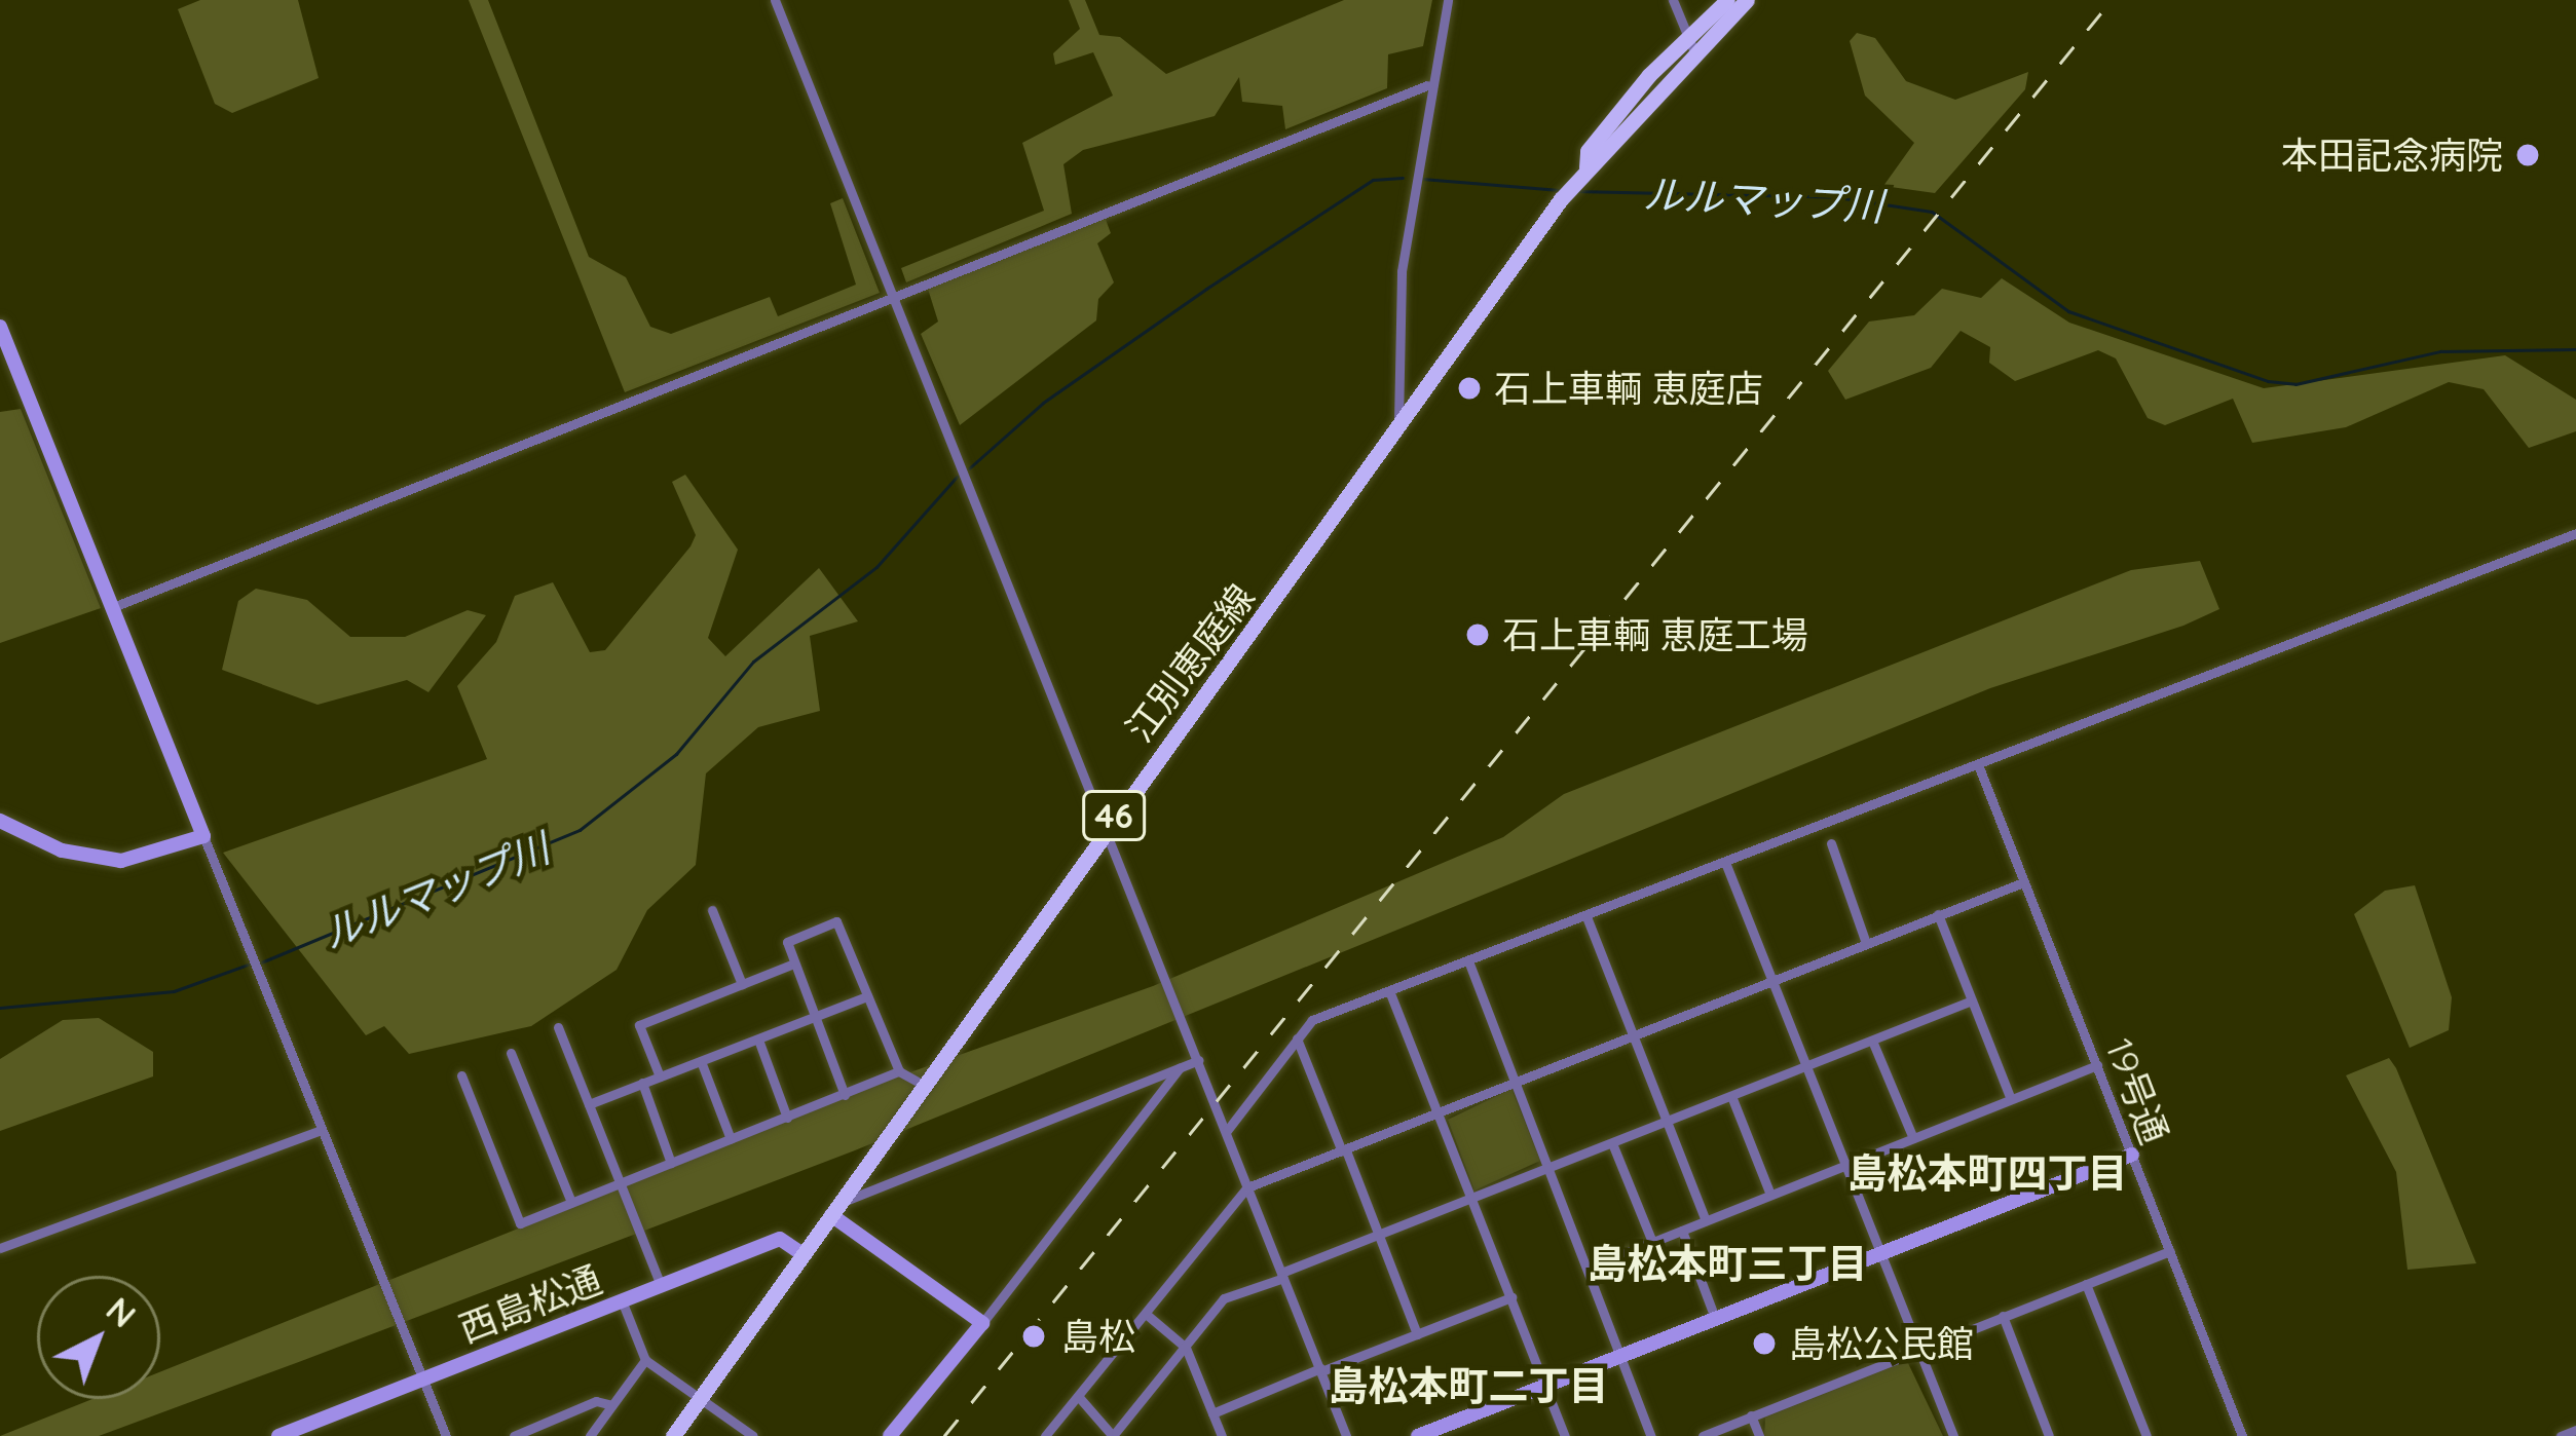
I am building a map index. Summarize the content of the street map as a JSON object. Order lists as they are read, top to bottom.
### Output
{
  "streets": {
    "main road": ["江別恵庭線", "46"],
    "street": ["19号通", "西島松通"]
  },
  "crossings": [
    ["江別恵庭線", "西島松通"]
  ],
  "districts": ["島松本町四丁目", "島松本町三丁目", "島松本町二丁目"],
  "water": ["ルルマップ川"],
  "places": [
    "本田記念病院",
    "石上車輌 恵庭店",
    "石上車輌 恵庭工場",
    "島松",
    "島松公民館"
  ],
  "north": "top right"
}
